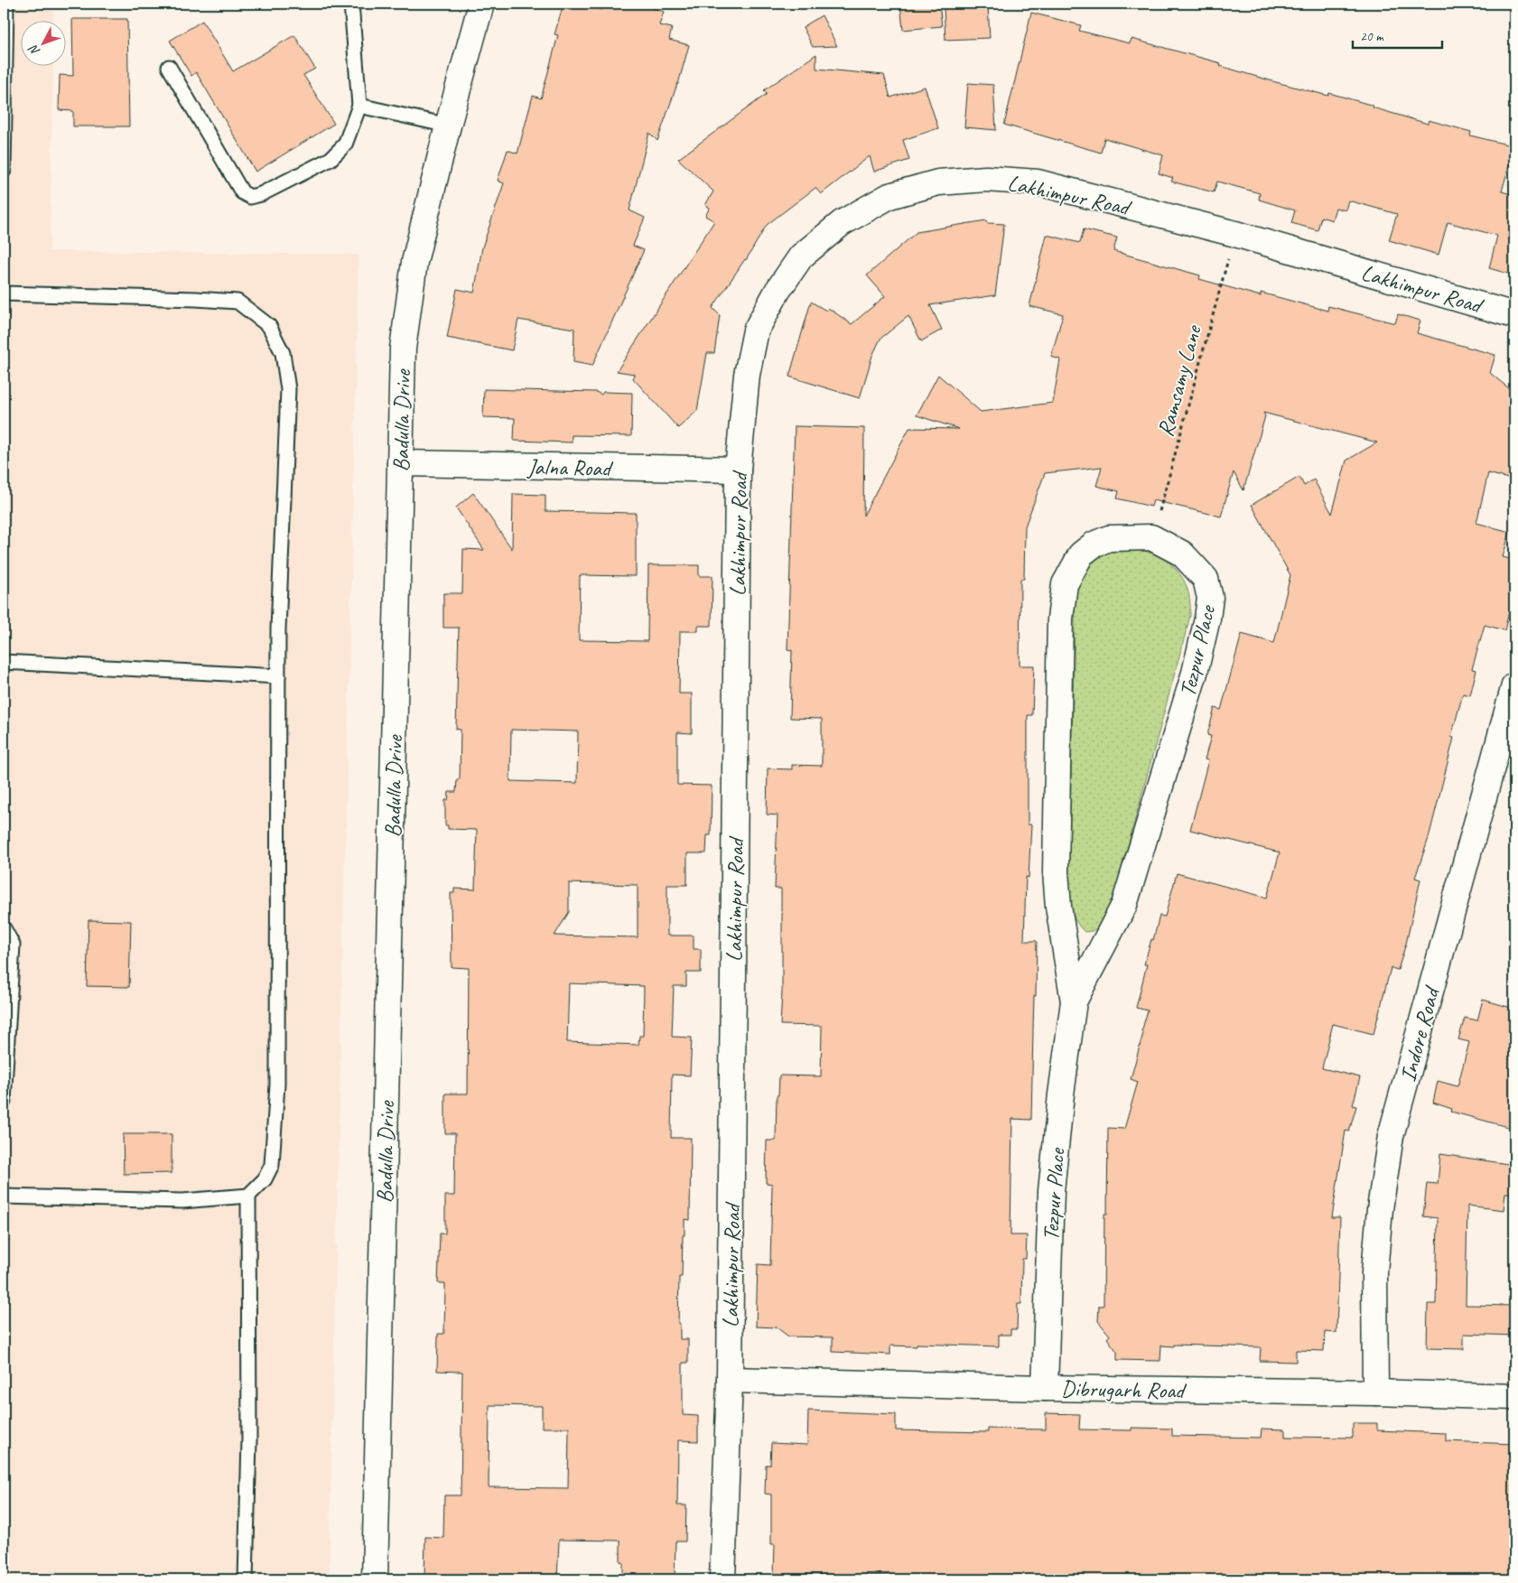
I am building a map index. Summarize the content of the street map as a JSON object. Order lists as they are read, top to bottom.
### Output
{
  "streets": {
    "street": [
      "Lakhimpur Road",
      "Badulla Drive",
      "Jalna Road",
      "Tezpur Place",
      "Indore Road",
      "Dibrugarh Road"
    ],
    "path": ["Ramsamy Lane"]
  },
  "crossings": [
    ["Lakhimpur Road", "Ramsamy Lane"],
    ["Lakhimpur Road", "Jalna Road"],
    ["Lakhimpur Road", "Dibrugarh Road"],
    ["Ramsamy Lane", "Tezpur Place"],
    ["Badulla Drive", "Jalna Road"],
    ["Tezpur Place", "Dibrugarh Road"],
    ["Indore Road", "Dibrugarh Road"]
  ],
  "scale_bar": "20 m",
  "north": "bottom left"
}
